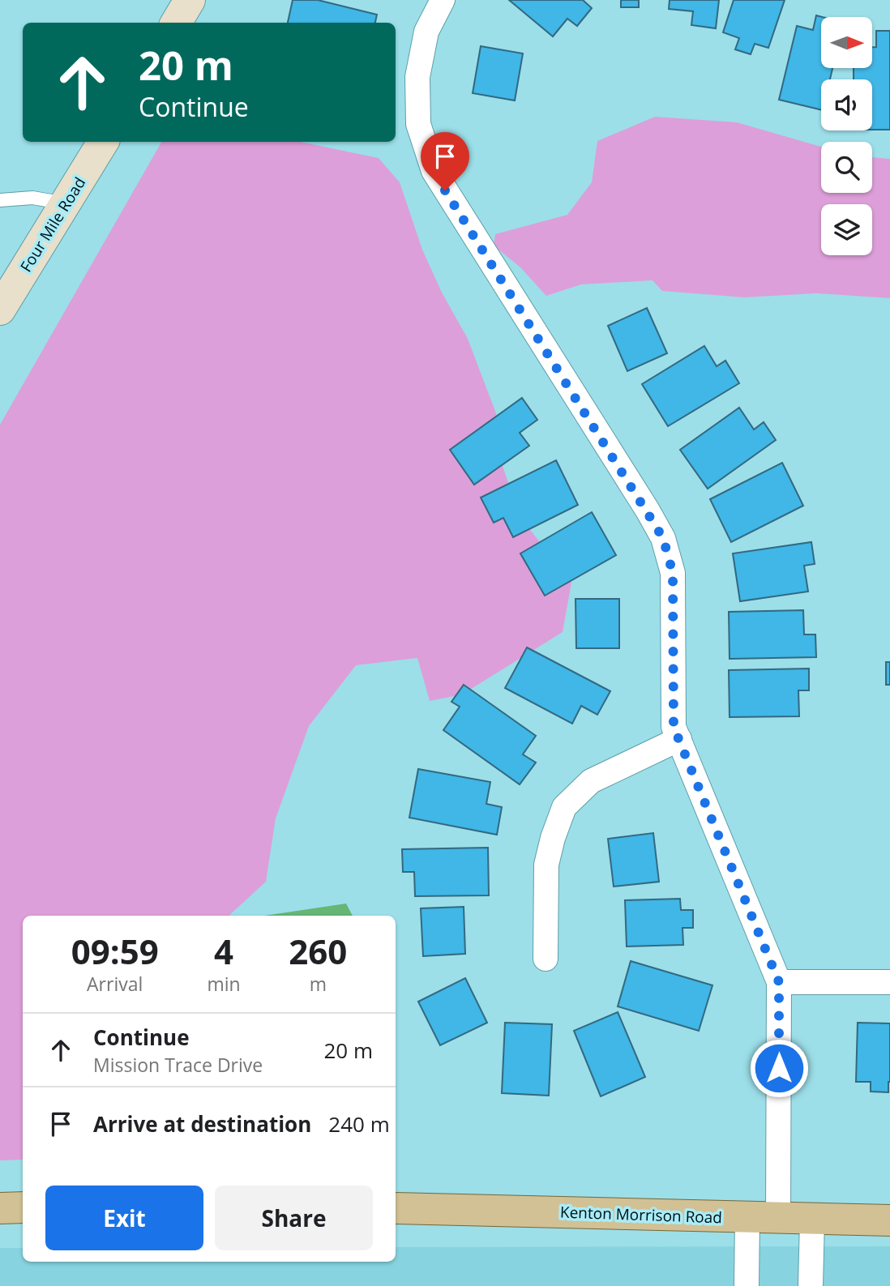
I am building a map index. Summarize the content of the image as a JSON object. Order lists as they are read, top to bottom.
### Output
{
  "streets": {
    "main road": ["Four Mile Road", "Kenton Morrison Road"]
  },
  "north": "right",
  "page": {
    "turn": ["20 m", "Continue"],
    "eta": [
      "09:59",
      "Arrival",
      "4",
      "min",
      "260",
      "m"
    ],
    "list": [
      {
        "name": "Continue",
        "note": "Mission Trace Drive",
        "value": "20 m"
      },
      {
        "name": "Arrive at destination",
        "value": "240 m"
      }
    ],
    "buttons": ["Exit", "Share"]
  }
}
